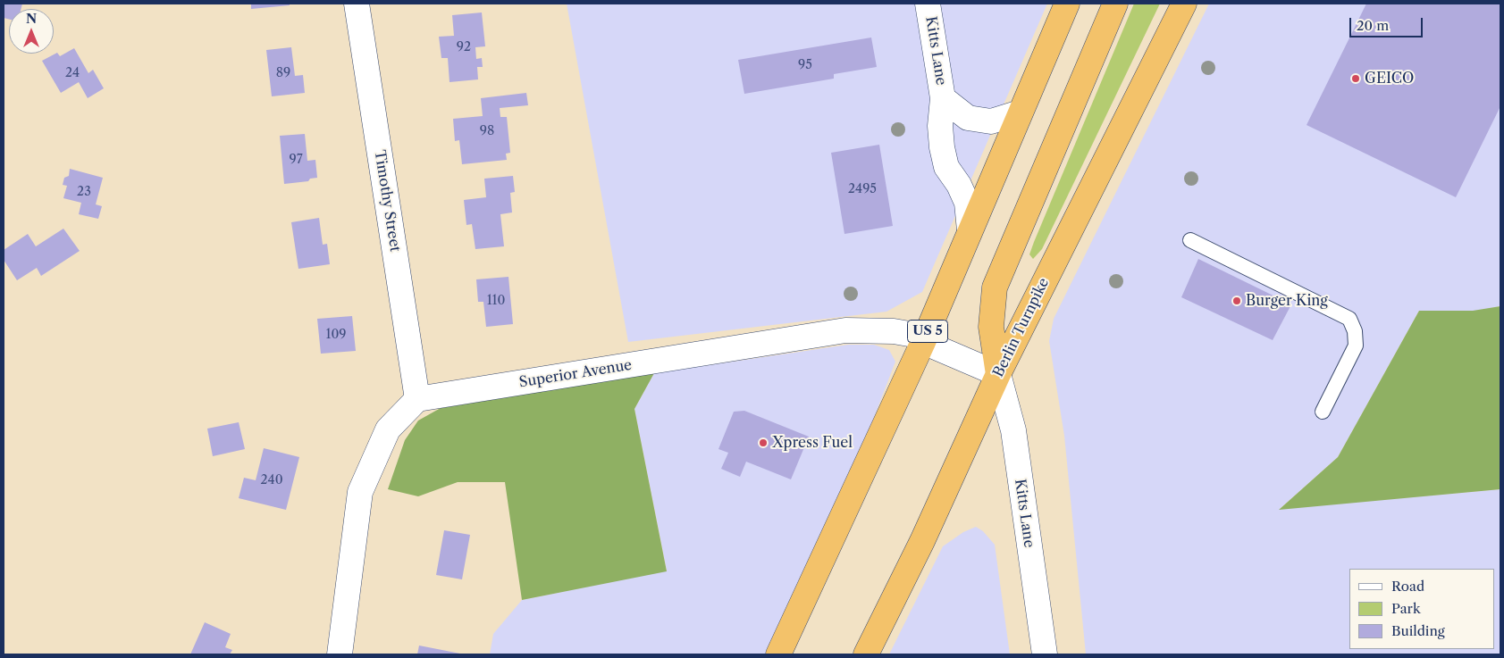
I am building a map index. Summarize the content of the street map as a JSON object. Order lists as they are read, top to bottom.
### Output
{
  "streets": {
    "highway": ["Berlin Turnpike", "US 5"],
    "street": ["Kitts Lane", "Timothy Street", "Superior Avenue"]
  },
  "crossings": [
    ["Kitts Lane", "Berlin Turnpike"],
    ["Kitts Lane", "US 5"],
    ["Kitts Lane", "Superior Avenue"],
    ["Timothy Street", "Superior Avenue"],
    ["Berlin Turnpike", "Superior Avenue"],
    ["US 5", "Superior Avenue"]
  ],
  "places": ["GEICO", "Burger King", "Xpress Fuel"],
  "house_numbers": [
    "92",
    "95",
    "24",
    "89",
    "98",
    "97",
    "2495",
    "23",
    "110",
    "109",
    "240"
  ],
  "legend": ["Road", "Park", "Building"],
  "scale_bar": "20 m",
  "north": "top"
}
